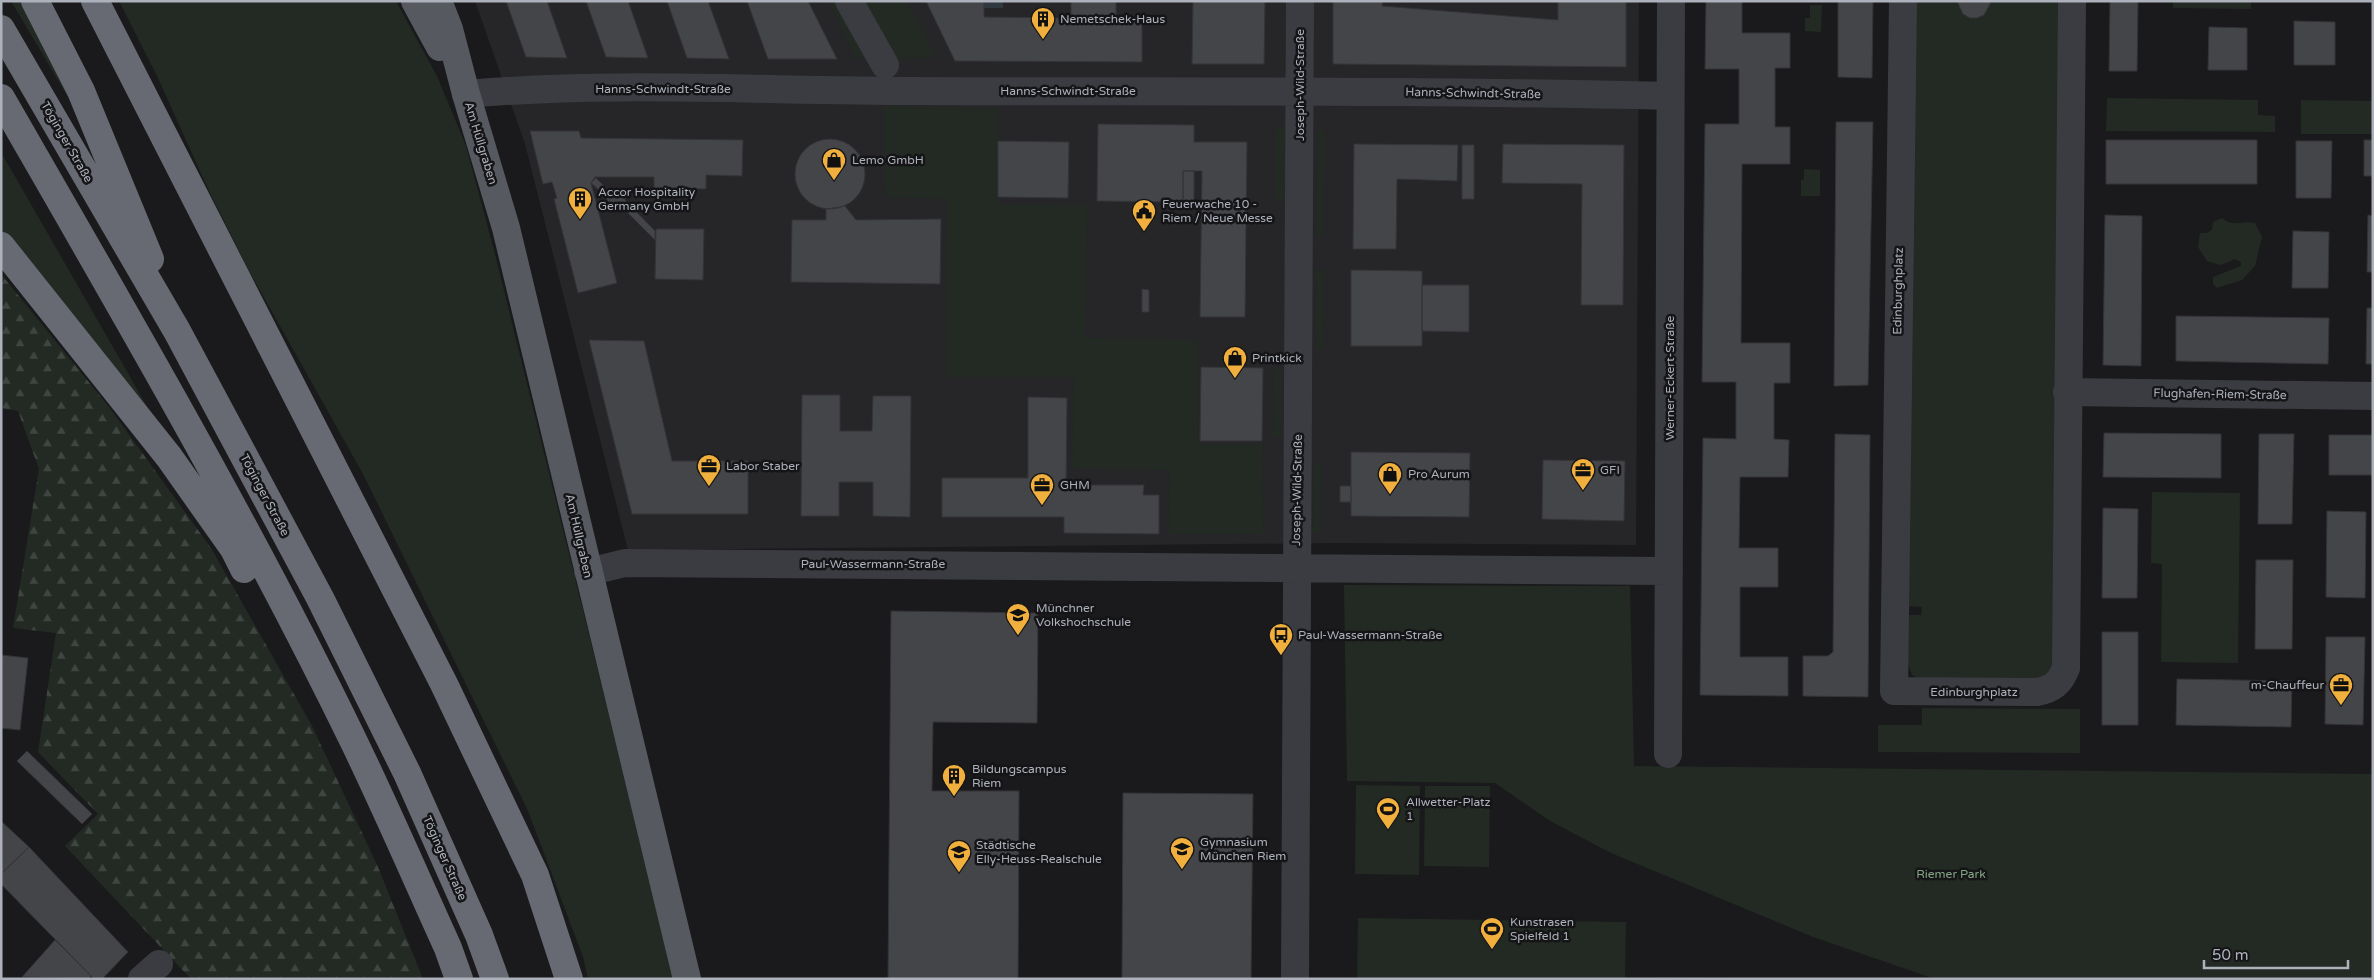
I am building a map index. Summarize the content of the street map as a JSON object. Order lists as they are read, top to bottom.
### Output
{
  "streets": {
    "highway": ["Töginger Straße"],
    "main road": ["Am Hüllgraben"],
    "street": [
      "Joseph-Wild-Straße",
      "Hanns-Schwindt-Straße",
      "Edinburghplatz",
      "Werner-Eckert-Straße",
      "Flughafen-Riem-Straße",
      "Paul-Wassermann-Straße"
    ]
  },
  "crossings": [
    ["Joseph-Wild-Straße", "Hanns-Schwindt-Straße"],
    ["Joseph-Wild-Straße", "Paul-Wassermann-Straße"],
    ["Hanns-Schwindt-Straße", "Am Hüllgraben"],
    ["Hanns-Schwindt-Straße", "Werner-Eckert-Straße"],
    ["Am Hüllgraben", "Paul-Wassermann-Straße"],
    ["Edinburghplatz", "Flughafen-Riem-Straße"],
    ["Werner-Eckert-Straße", "Paul-Wassermann-Straße"]
  ],
  "parks": ["Riemer Park"],
  "places": {
    "building": ["Nemetschek-Haus", "Accor Hospitality Germany GmbH", "Bildungscampus Riem"],
    "shop": ["Lemo GmbH", "Printkick", "Pro Aurum"],
    "public building": ["Feuerwache 10 - Riem / Neue Messe"],
    "office": [
      "Labor Staber",
      "GFI",
      "GHM",
      "m-Chauffeur"
    ],
    "school or university": ["Münchner Volkshochschule", "Gymnasium München Riem", "Städtische Elly-Heuss-Realschule"],
    "bus stop": ["Paul-Wassermann-Straße"],
    "sports": ["Allwetter-Platz 1", "Kunstrasen Spielfeld 1"]
  },
  "scale_bar": "50 m"
}
